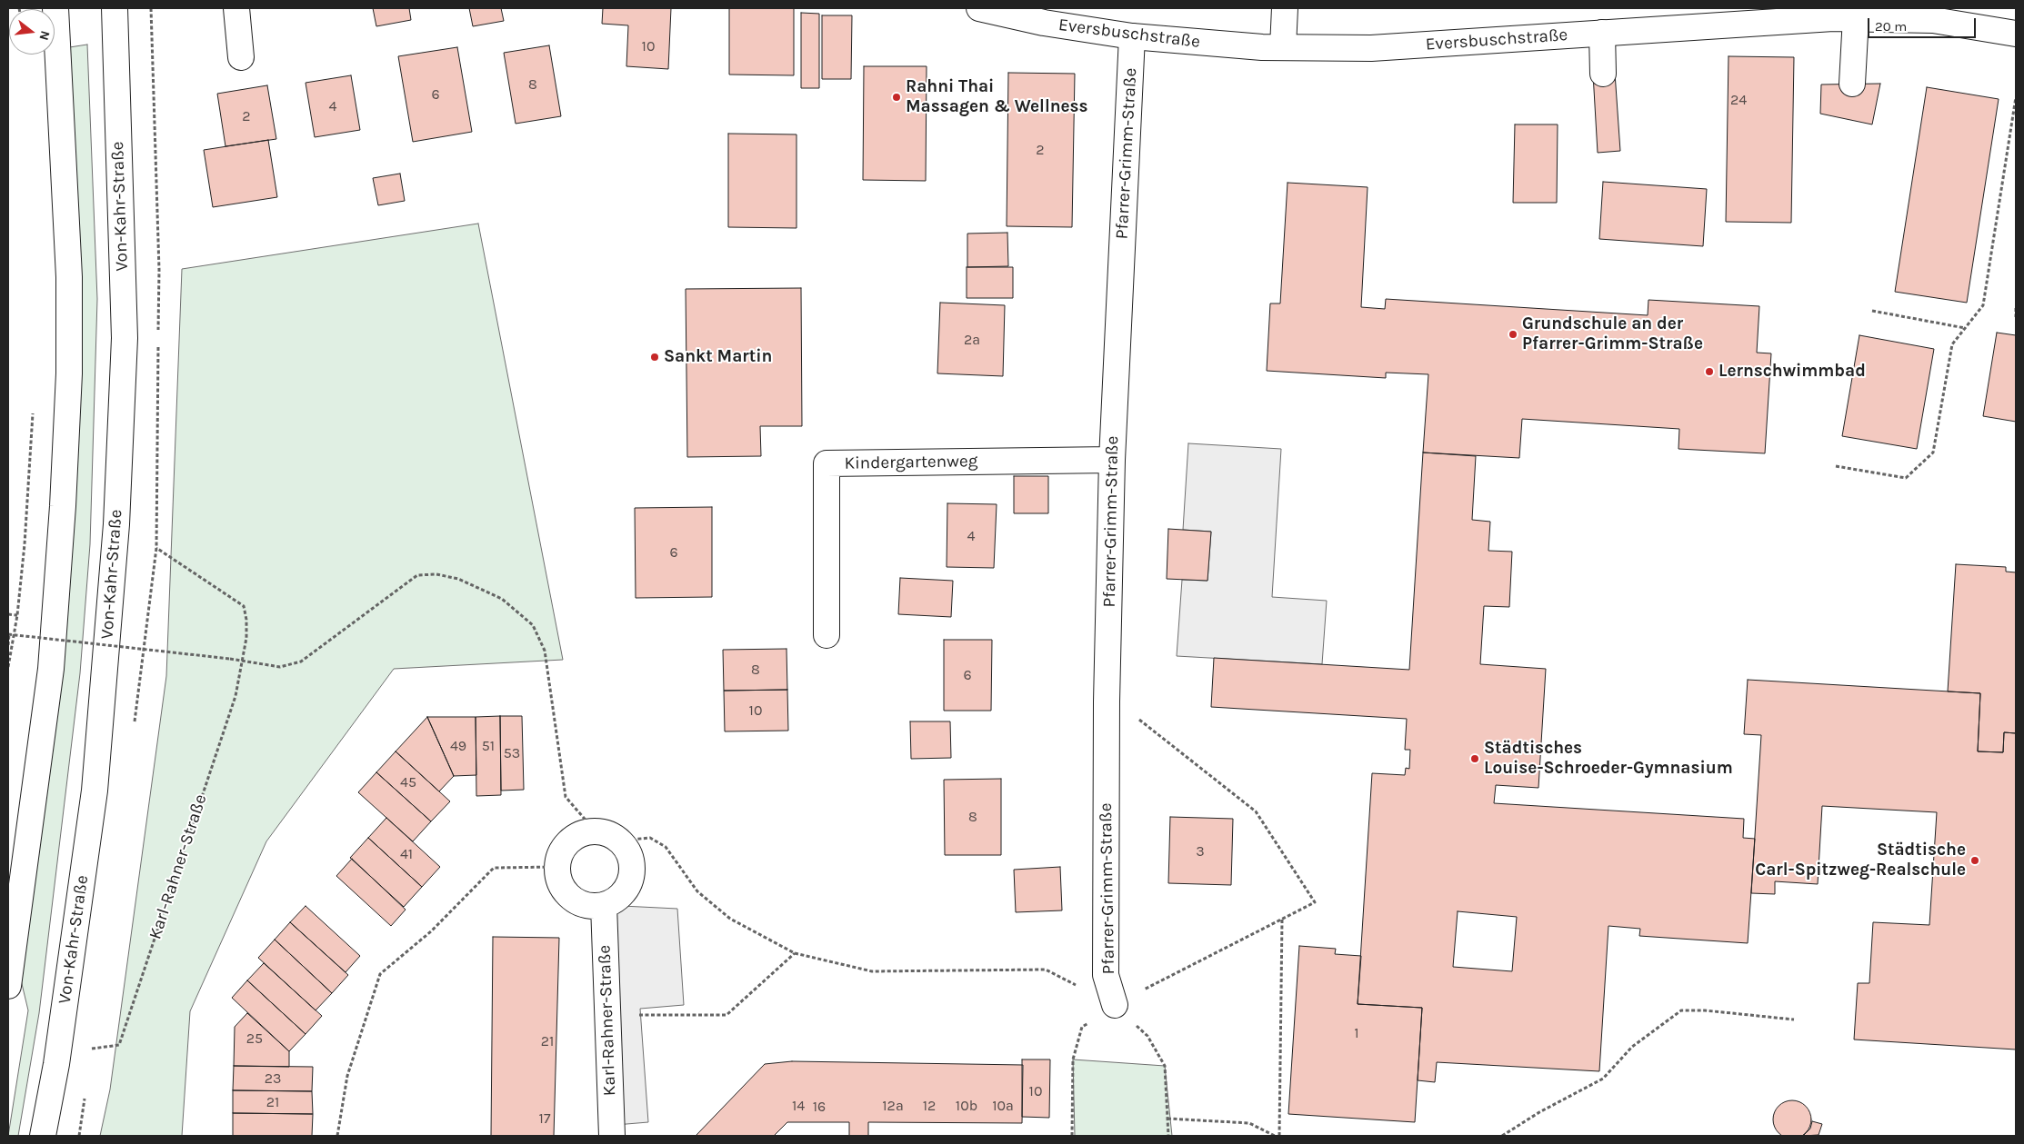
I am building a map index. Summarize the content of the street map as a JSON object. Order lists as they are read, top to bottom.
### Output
{
  "streets": {
    "main road": [
      "Eversbuschstraße",
      "Pfarrer-Grimm-Straße",
      "Von-Kahr-Straße",
      "Kindergartenweg",
      "Karl-Rahner-Straße"
    ]
  },
  "crossings": [
    ["Eversbuschstraße", "Pfarrer-Grimm-Straße"],
    ["Pfarrer-Grimm-Straße", "Kindergartenweg"]
  ],
  "places": [
    "Rahni Thai Massagen & Wellness",
    "Grundschule an der Pfarrer-Grimm-Straße",
    "Sankt Martin",
    "Lernschwimmbad",
    "Städtisches Louise-Schroeder-Gymnasium",
    "Städtische Carl-Spitzweg-Realschule"
  ],
  "house_numbers": [
    "10",
    "8",
    "6",
    "24",
    "4",
    "2",
    "2",
    "2a",
    "4",
    "6",
    "8",
    "6",
    "10",
    "49",
    "51",
    "53",
    "45",
    "8",
    "3",
    "41",
    "1",
    "25",
    "21",
    "23",
    "10",
    "21",
    "14",
    "12a",
    "12",
    "10b",
    "10a",
    "16",
    "17"
  ],
  "scale_bar": "20 m",
  "north": "right"
}
